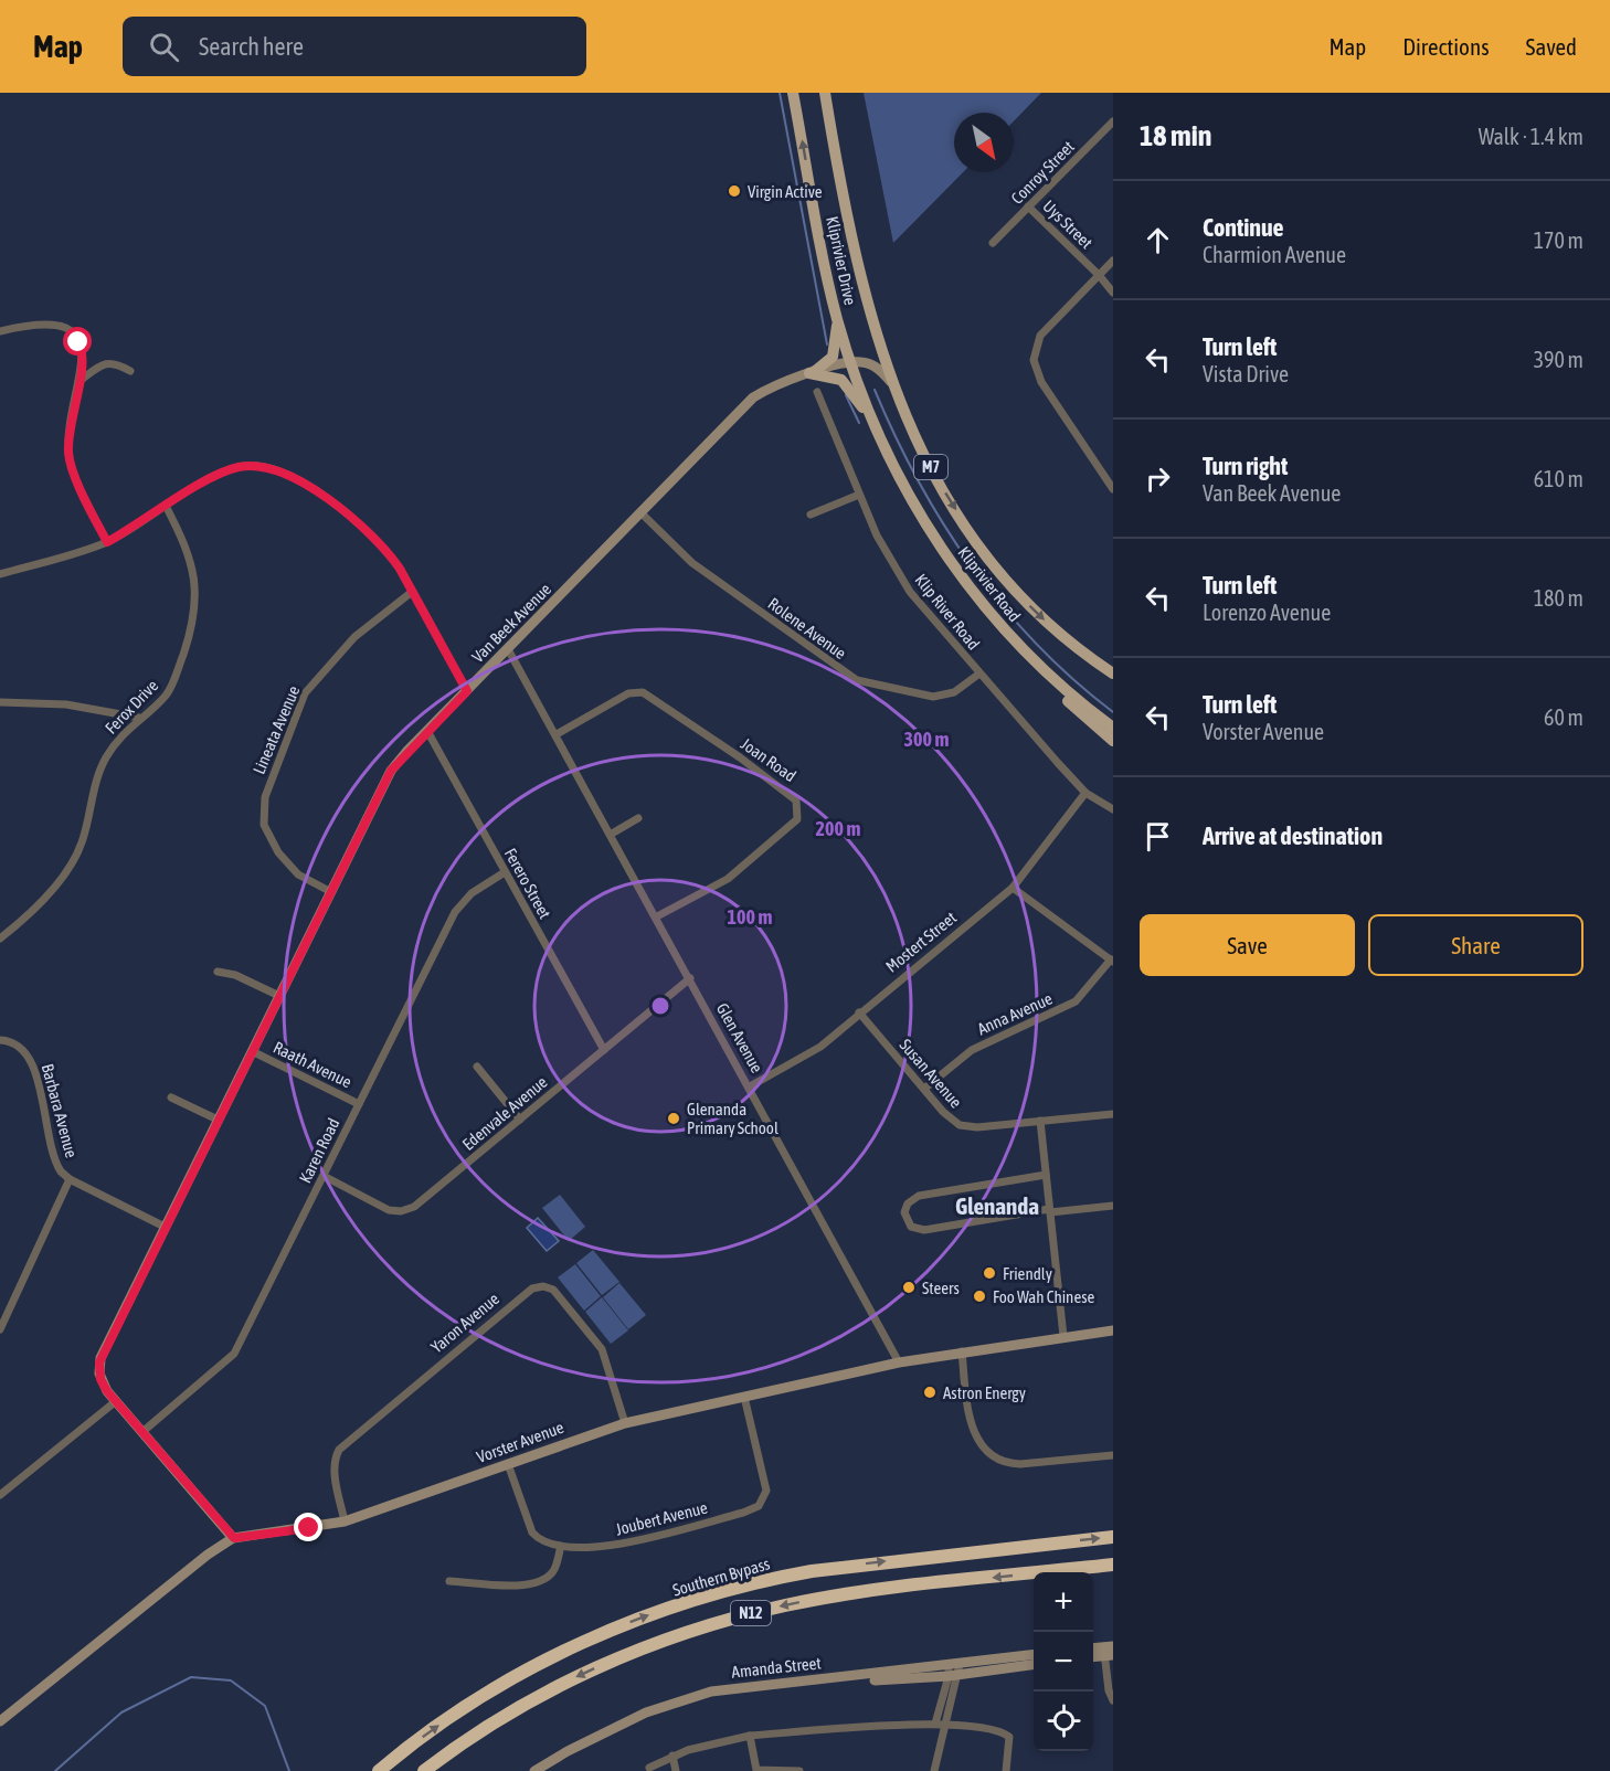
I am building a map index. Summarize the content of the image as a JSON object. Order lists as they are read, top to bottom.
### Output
{
  "streets": {
    "highway": ["Southern Bypass", "N12"],
    "main road": ["Kliprivier Drive", "M7", "Kliprivier Road"],
    "street": [
      "Conroy Street",
      "Uys Street",
      "Klip River Road",
      "Van Beek Avenue",
      "Rolene Avenue",
      "Ferox Drive",
      "Lineata Avenue",
      "Joan Road",
      "Ferero Street",
      "Mostert Street",
      "Anna Avenue",
      "Glen Avenue",
      "Raath Avenue",
      "Susan Avenue",
      "Barbara Avenue",
      "Edenvale Avenue",
      "Karen Road",
      "Yaron Avenue",
      "Vorster Avenue",
      "Joubert Avenue",
      "Amanda Street"
    ]
  },
  "crossings": [
    ["Conroy Street", "Uys Street"],
    ["Kliprivier Drive", "Kliprivier Road"],
    ["Kliprivier Drive", "Van Beek Avenue"],
    ["Klip River Road", "Rolene Avenue"],
    ["Klip River Road", "Mostert Street"],
    ["Van Beek Avenue", "Rolene Avenue"],
    ["Van Beek Avenue", "Lineata Avenue"],
    ["Van Beek Avenue", "Ferero Street"],
    ["Van Beek Avenue", "Glen Avenue"],
    ["Van Beek Avenue", "Raath Avenue"],
    ["Van Beek Avenue", "Barbara Avenue"],
    ["Joan Road", "Glen Avenue"],
    ["Ferero Street", "Edenvale Avenue"],
    ["Ferero Street", "Karen Road"],
    ["Mostert Street", "Glen Avenue"],
    ["Mostert Street", "Susan Avenue"],
    ["Anna Avenue", "Susan Avenue"],
    ["Glen Avenue", "Edenvale Avenue"],
    ["Glen Avenue", "Vorster Avenue"],
    ["Raath Avenue", "Karen Road"],
    ["Edenvale Avenue", "Karen Road"],
    ["Yaron Avenue", "Vorster Avenue"],
    ["Vorster Avenue", "Joubert Avenue"]
  ],
  "districts": ["Glenanda"],
  "places": [
    "Virgin Active",
    "Glenanda Primary School",
    "Friendly",
    "Steers",
    "Foo Wah Chinese",
    "Astron Energy"
  ],
  "north": "bottom right",
  "page": {
    "header": "Map",
    "search": "Search here",
    "nav": ["Map", "Directions", "Saved"],
    "heading": ["18 min", "Walk · 1.4 km"],
    "list": [
      ["Continue", "Charmion Avenue", "170 m"],
      ["Turn left", "Vista Drive", "390 m"],
      ["Turn right", "Van Beek Avenue", "610 m"],
      ["Turn left", "Lorenzo Avenue", "180 m"],
      ["Turn left", "Vorster Avenue", "60 m"],
      "Arrive at destination"
    ],
    "buttons": ["Save", "Share"],
    "map_buttons": ["+", "−"]
  },
  "rings": ["300 m", "200 m", "100 m"]
}
